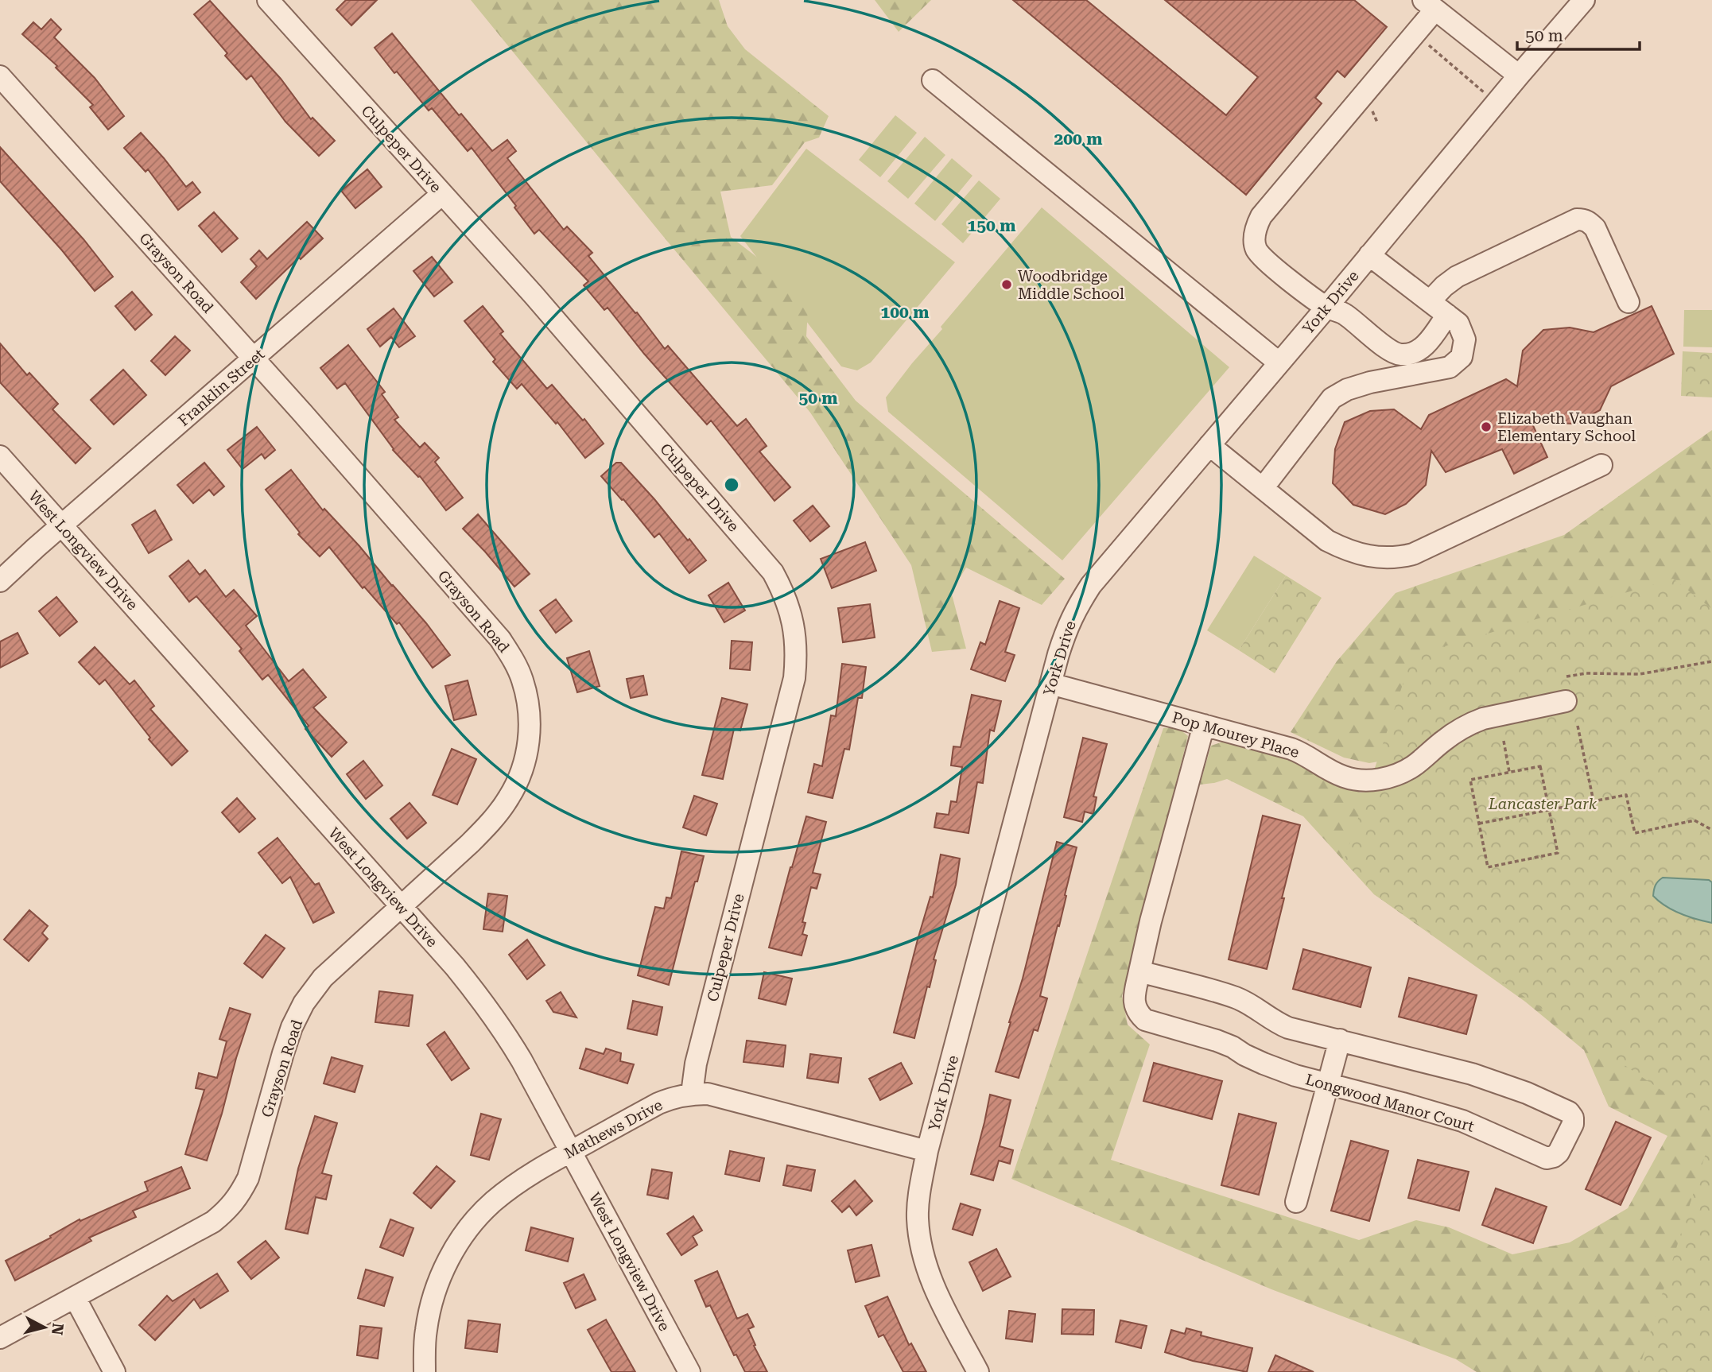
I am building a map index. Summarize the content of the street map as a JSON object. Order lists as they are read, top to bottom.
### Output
{
  "streets": {
    "street": [
      "Culpeper Drive",
      "Grayson Road",
      "York Drive",
      "Franklin Street",
      "West Longview Drive",
      "Pop Mourey Place",
      "Longwood Manor Court",
      "Mathews Drive"
    ]
  },
  "crossings": [
    ["Culpeper Drive", "Franklin Street"],
    ["Culpeper Drive", "Mathews Drive"],
    ["Grayson Road", "Franklin Street"],
    ["Grayson Road", "West Longview Drive"],
    ["York Drive", "Pop Mourey Place"],
    ["York Drive", "Mathews Drive"],
    ["Franklin Street", "West Longview Drive"],
    ["West Longview Drive", "Mathews Drive"],
    ["Pop Mourey Place", "Longwood Manor Court"]
  ],
  "parks": ["Lancaster Park"],
  "places": ["Woodbridge Middle School", "Elizabeth Vaughan Elementary School"],
  "scale_bar": "50 m",
  "north": "right",
  "rings": [
    "200 m",
    "150 m",
    "100 m",
    "50 m"
  ]
}
